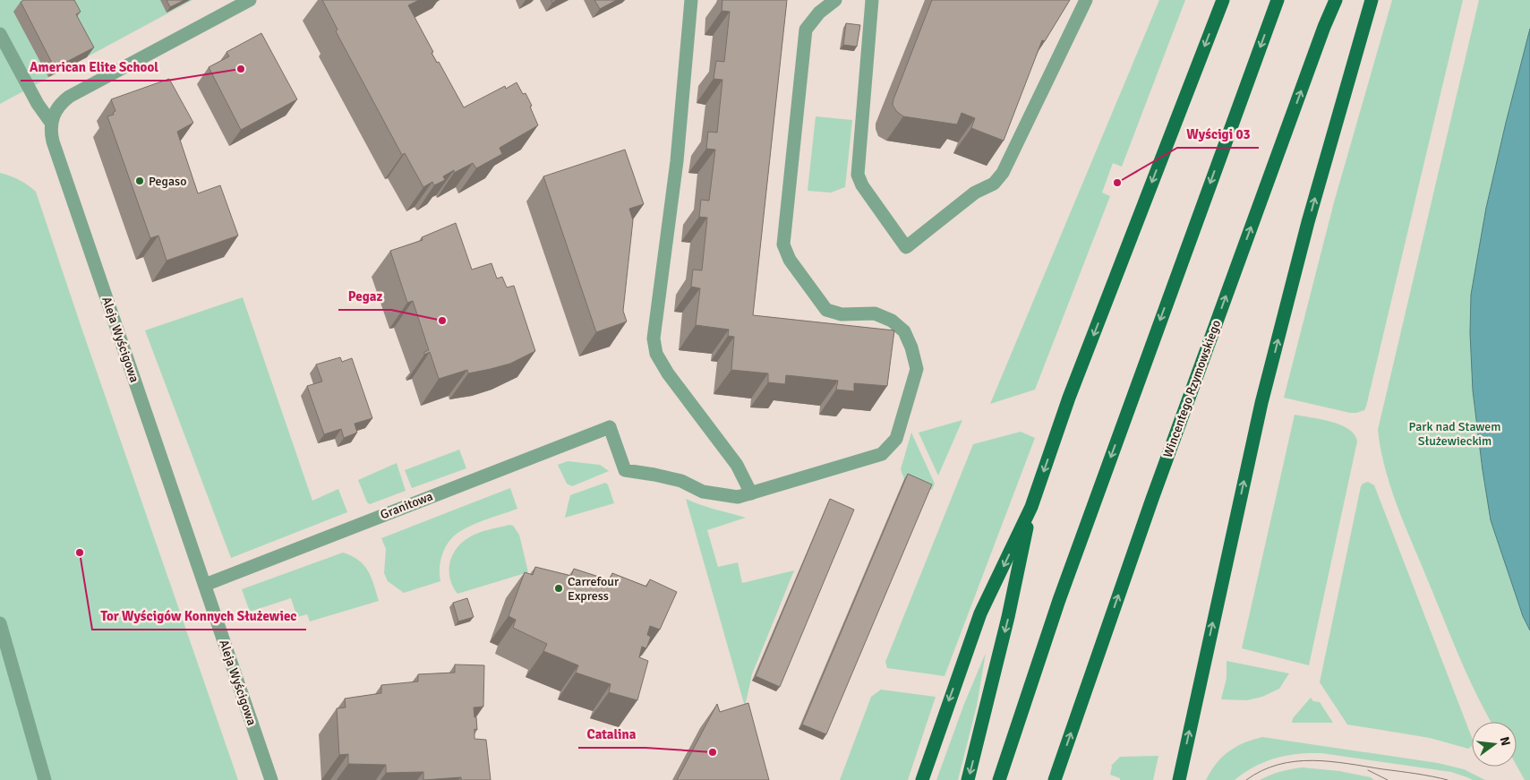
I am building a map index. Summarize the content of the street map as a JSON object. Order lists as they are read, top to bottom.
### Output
{
  "streets": {
    "main road": ["Wincentego Rzymowskiego"],
    "street": ["Aleja Wyścigowa", "Granitowa"]
  },
  "crossings": [
    ["Aleja Wyścigowa", "Granitowa"]
  ],
  "parks": ["Park nad Stawem Służewieckim"],
  "places": [
    "American Elite School",
    "Pegaso",
    "Wyścigi 03",
    "Pegaz",
    "Tor Wyścigów Konnych Służewiec",
    "Carrefour Express",
    "Catalina"
  ],
  "north": "right"
}
